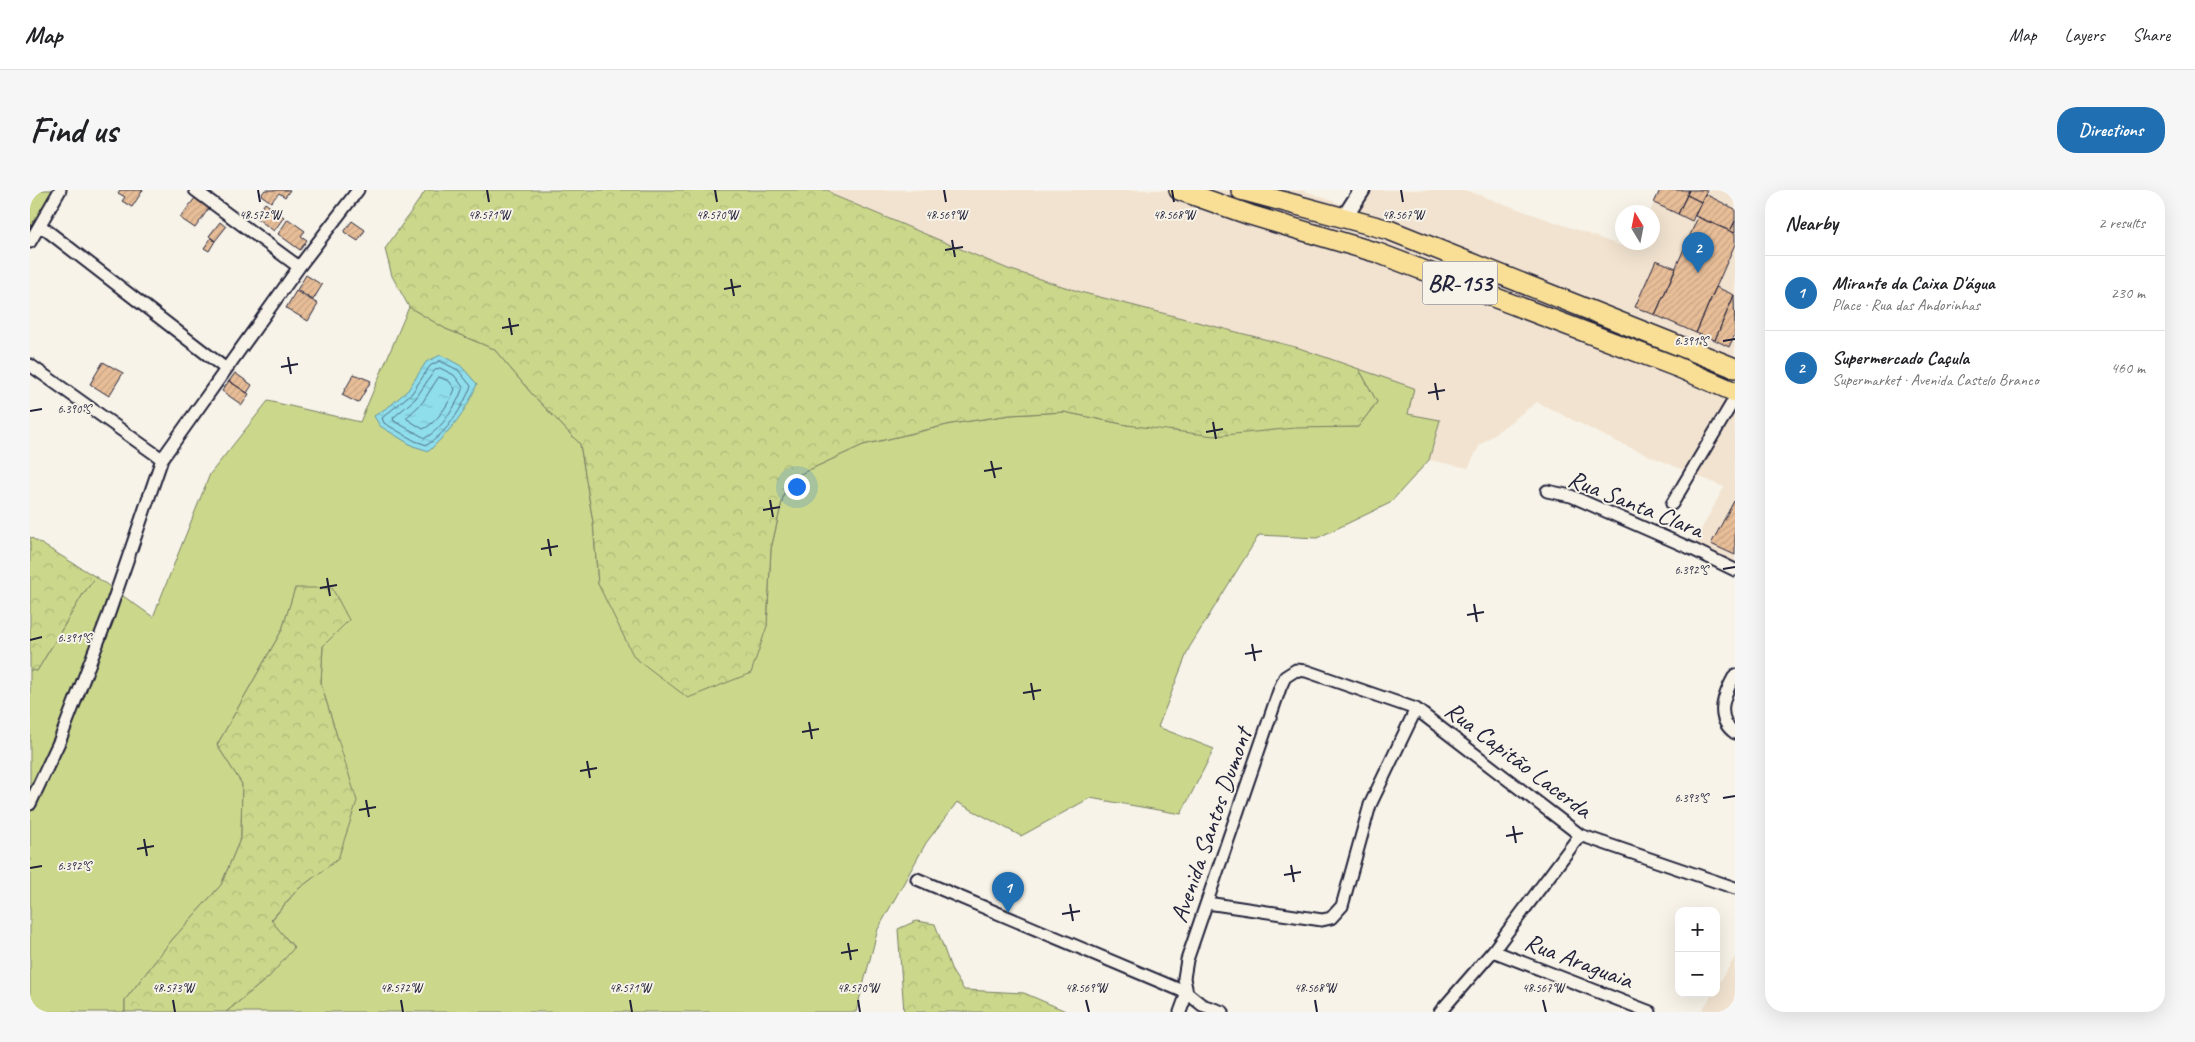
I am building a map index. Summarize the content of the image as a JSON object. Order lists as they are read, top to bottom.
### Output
{
  "streets": {
    "main road": ["BR-153"],
    "street": [
      "Rua Santa Clara",
      "Rua Capitão Lacerda",
      "Avenida Santos Dumont",
      "Rua Araguaia"
    ]
  },
  "crossings": [
    ["Rua Capitão Lacerda", "Avenida Santos Dumont"]
  ],
  "north": "top",
  "page": {
    "header": "Map",
    "nav": ["Map", "Layers", "Share"],
    "buttons": "Directions",
    "title": "Find us",
    "heading": ["Nearby", "2 results"],
    "pins": ["2", "1"],
    "list": [
      {
        "mark": "1",
        "name": "Mirante da Caixa D'água",
        "note": "Place · Rua das Andorinhas",
        "value": "230 m"
      },
      {
        "mark": "2",
        "name": "Supermercado Caçula",
        "note": "Supermarket · Avenida Castelo Branco",
        "value": "460 m"
      }
    ],
    "map_buttons": ["+", "−"]
  },
  "coordinates": [
    "48.572°W",
    "48.571°W",
    "48.570°W",
    "48.569°W",
    "48.568°W",
    "48.567°W",
    "6.391°S",
    "6.390°S",
    "6.392°S",
    "6.393°S",
    "48.573°W"
  ]
}
